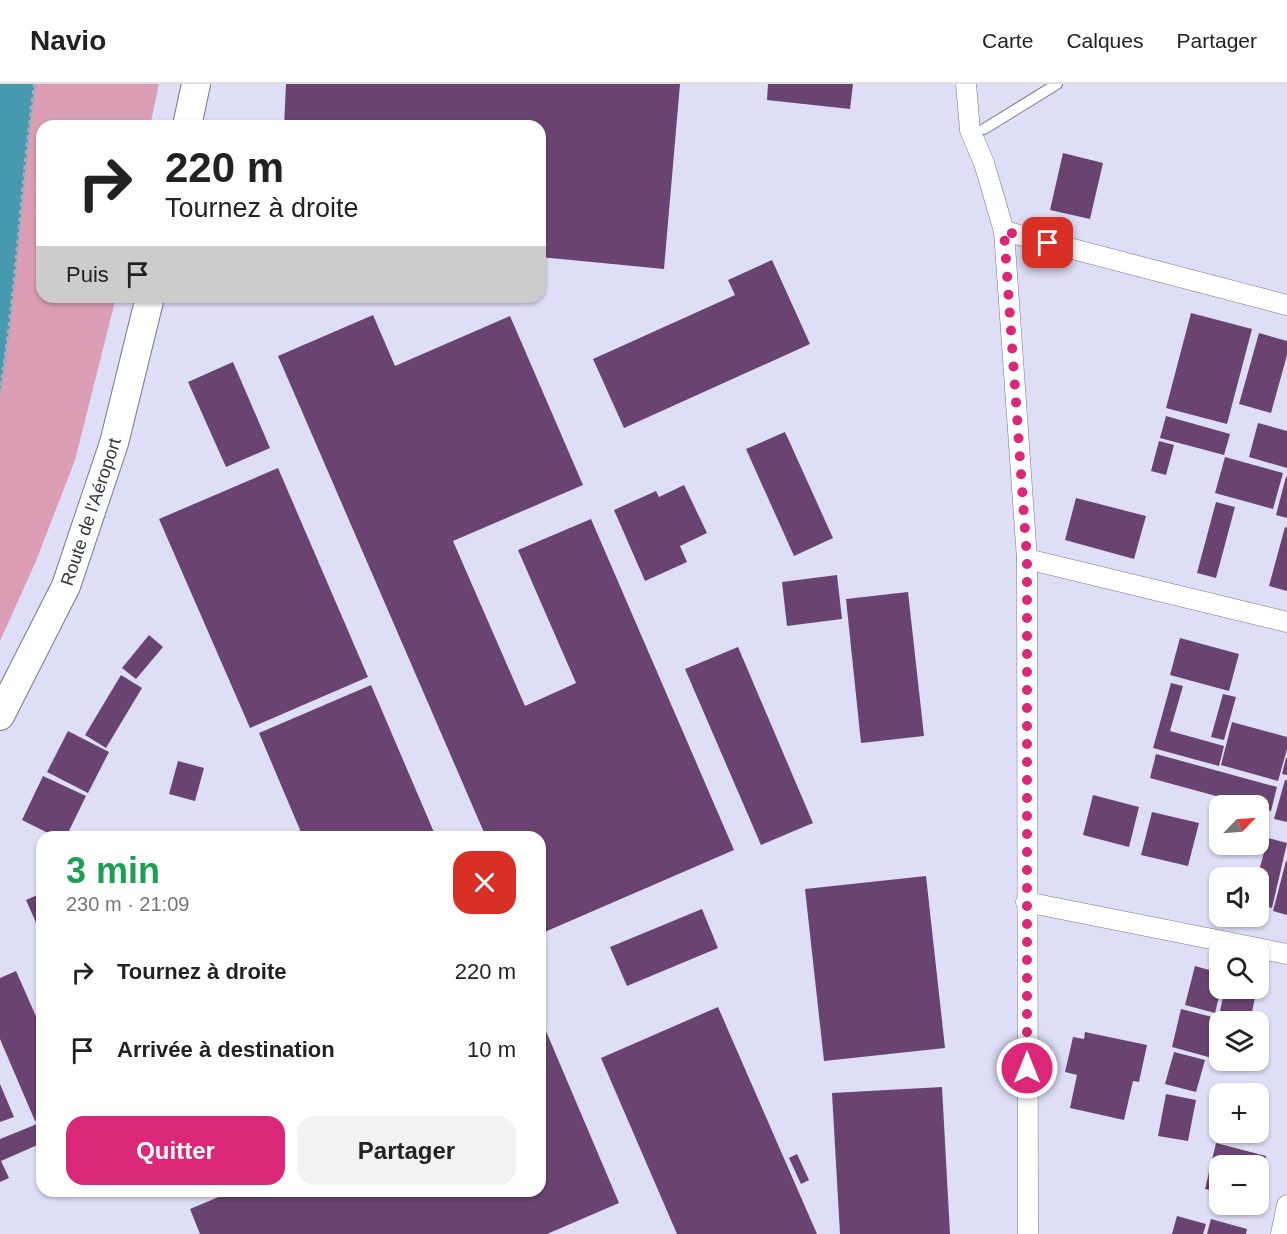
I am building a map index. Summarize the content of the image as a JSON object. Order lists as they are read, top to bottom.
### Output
{
  "streets": {
    "main road": ["Route de l'Aéroport"]
  },
  "north": "top right",
  "page": {
    "header": "Navio",
    "nav": ["Carte", "Calques", "Partager"],
    "turn": ["220 m", "Tournez à droite"],
    "then": "Puis",
    "map_buttons": ["+", "−"],
    "heading": ["3 min", "230 m · 21:09"],
    "list": [
      {
        "name": "Tournez à droite",
        "value": "220 m"
      },
      {
        "name": "Arrivée à destination",
        "value": "10 m"
      }
    ],
    "buttons": ["Quitter", "Partager"]
  }
}
